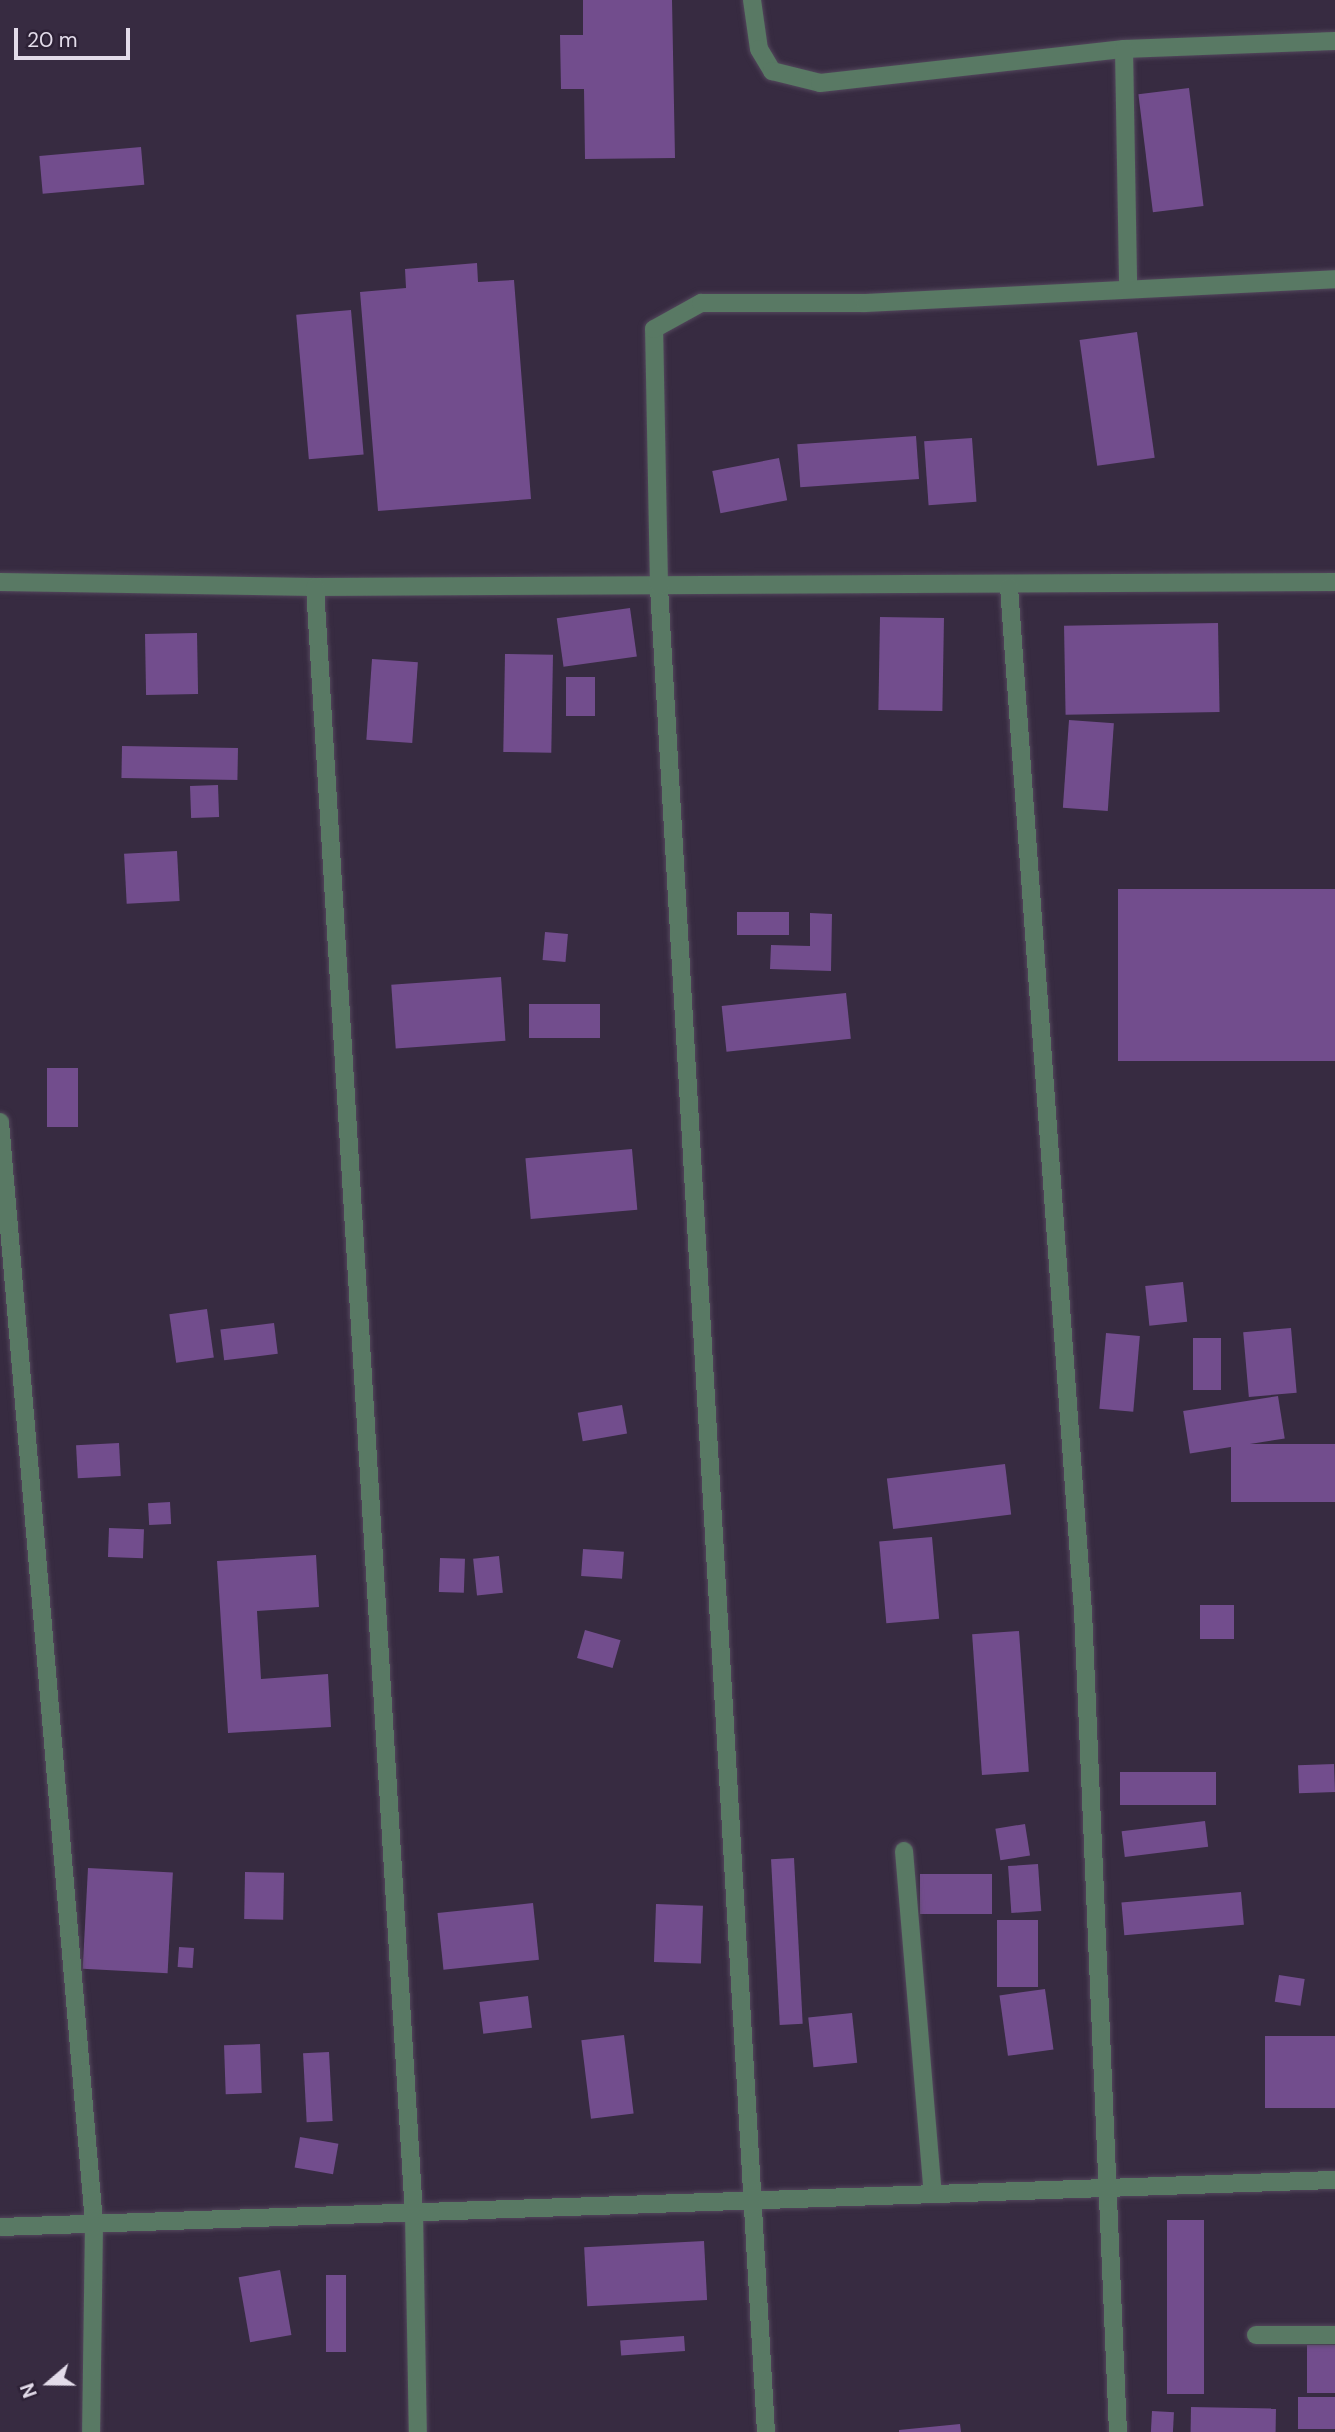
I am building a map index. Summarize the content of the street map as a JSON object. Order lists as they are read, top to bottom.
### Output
{
  "scale_bar": "20 m",
  "north": "left"
}
